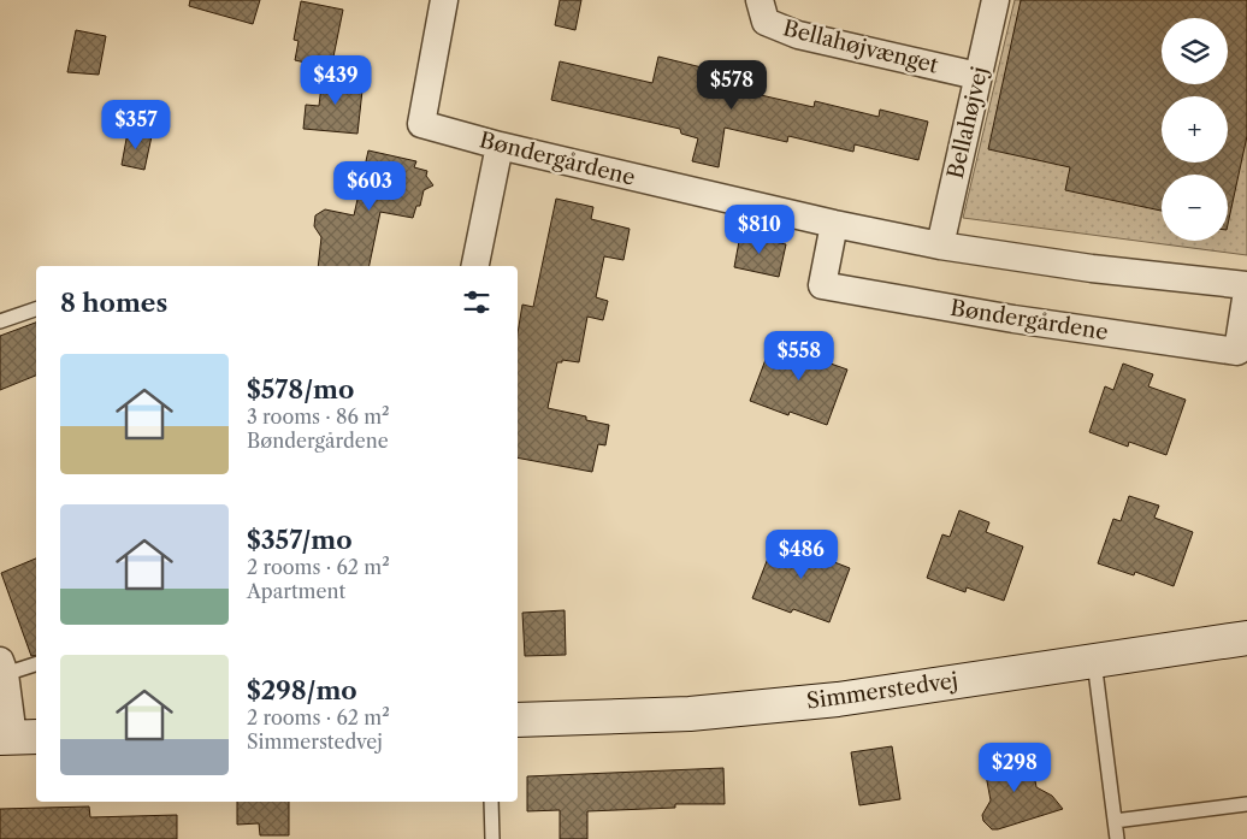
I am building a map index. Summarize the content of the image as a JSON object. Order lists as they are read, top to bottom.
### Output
{
  "streets": {
    "street": [
      "Bellahøjvænget",
      "Bellahøjvej",
      "Bøndergårdene",
      "Simmerstedvej"
    ]
  },
  "crossings": [
    ["Bellahøjvænget", "Bellahøjvej"],
    ["Bellahøjvej", "Bøndergårdene"]
  ],
  "page": {
    "map_buttons": ["+", "−"],
    "price": [
      "$439",
      "$578",
      "$357",
      "$603",
      "$810",
      "$558",
      "$486",
      "$298"
    ],
    "heading": "8 homes",
    "list": [
      {
        "name": "$578/mo",
        "note": "3 rooms · 86 m² · Bøndergårdene"
      },
      {
        "name": "$357/mo",
        "note": "2 rooms · 62 m² · Apartment"
      },
      {
        "name": "$298/mo",
        "note": "2 rooms · 62 m² · Simmerstedvej"
      }
    ]
  }
}
